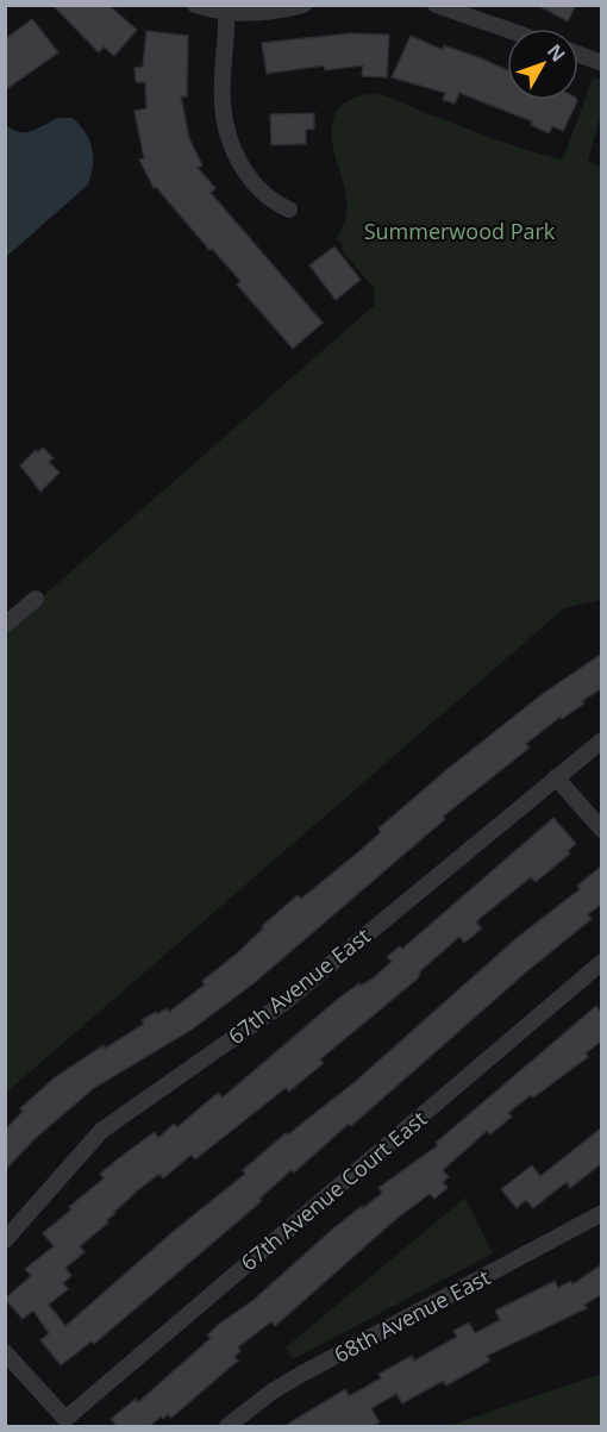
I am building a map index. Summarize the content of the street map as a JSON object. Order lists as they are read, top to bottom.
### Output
{
  "streets": {
    "street": ["67th Avenue East", "67th Avenue Court East", "68th Avenue East"]
  },
  "parks": ["Summerwood Park"],
  "north": "top right"
}
